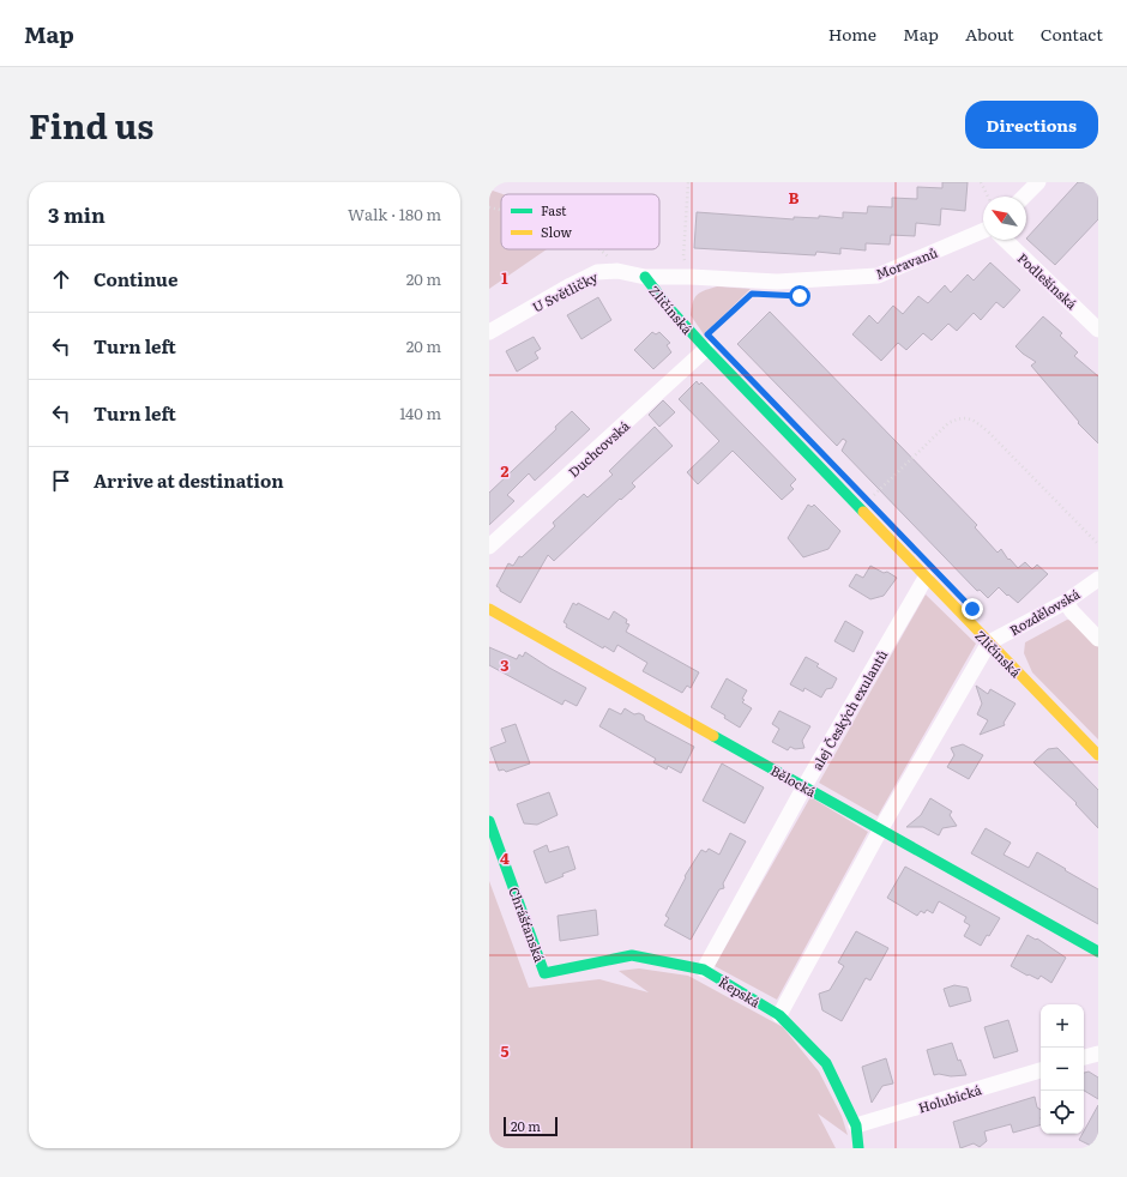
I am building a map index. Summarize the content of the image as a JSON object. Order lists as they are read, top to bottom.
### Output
{
  "streets": {
    "street": [
      "Moravanů",
      "Podlešínská",
      "U Světličky",
      "Zličínská",
      "Duchcovská",
      "Rozdělovská",
      "alej Českých exulantů",
      "Bělocká",
      "Chrášťanská",
      "Řepská",
      "Holubická"
    ]
  },
  "crossings": [
    ["Moravanů", "U Světličky"],
    ["Moravanů", "Zličínská"],
    ["U Světličky", "Zličínská"],
    ["Zličínská", "Duchcovská"],
    ["Zličínská", "Rozdělovská"],
    ["Zličínská", "alej Českých exulantů"],
    ["alej Českých exulantů", "Bělocká"],
    ["alej Českých exulantů", "Řepská"],
    ["Chrášťanská", "Řepská"],
    ["Řepská", "Holubická"]
  ],
  "legend": ["Fast", "Slow"],
  "scale_bar": "20 m",
  "north": "top left",
  "page": {
    "header": "Map",
    "nav": [
      "Home",
      "Map",
      "About",
      "Contact"
    ],
    "title": "Find us",
    "buttons": "Directions",
    "heading": ["3 min", "Walk · 180 m"],
    "list": [
      ["Continue", "20 m"],
      ["Turn left", "20 m"],
      ["Turn left", "140 m"],
      "Arrive at destination"
    ],
    "map_buttons": ["+", "−"],
    "scale": "20 m"
  },
  "grid": {
    "columns": ["B"],
    "rows": [
      "1",
      "2",
      "3",
      "4",
      "5"
    ]
  }
}
